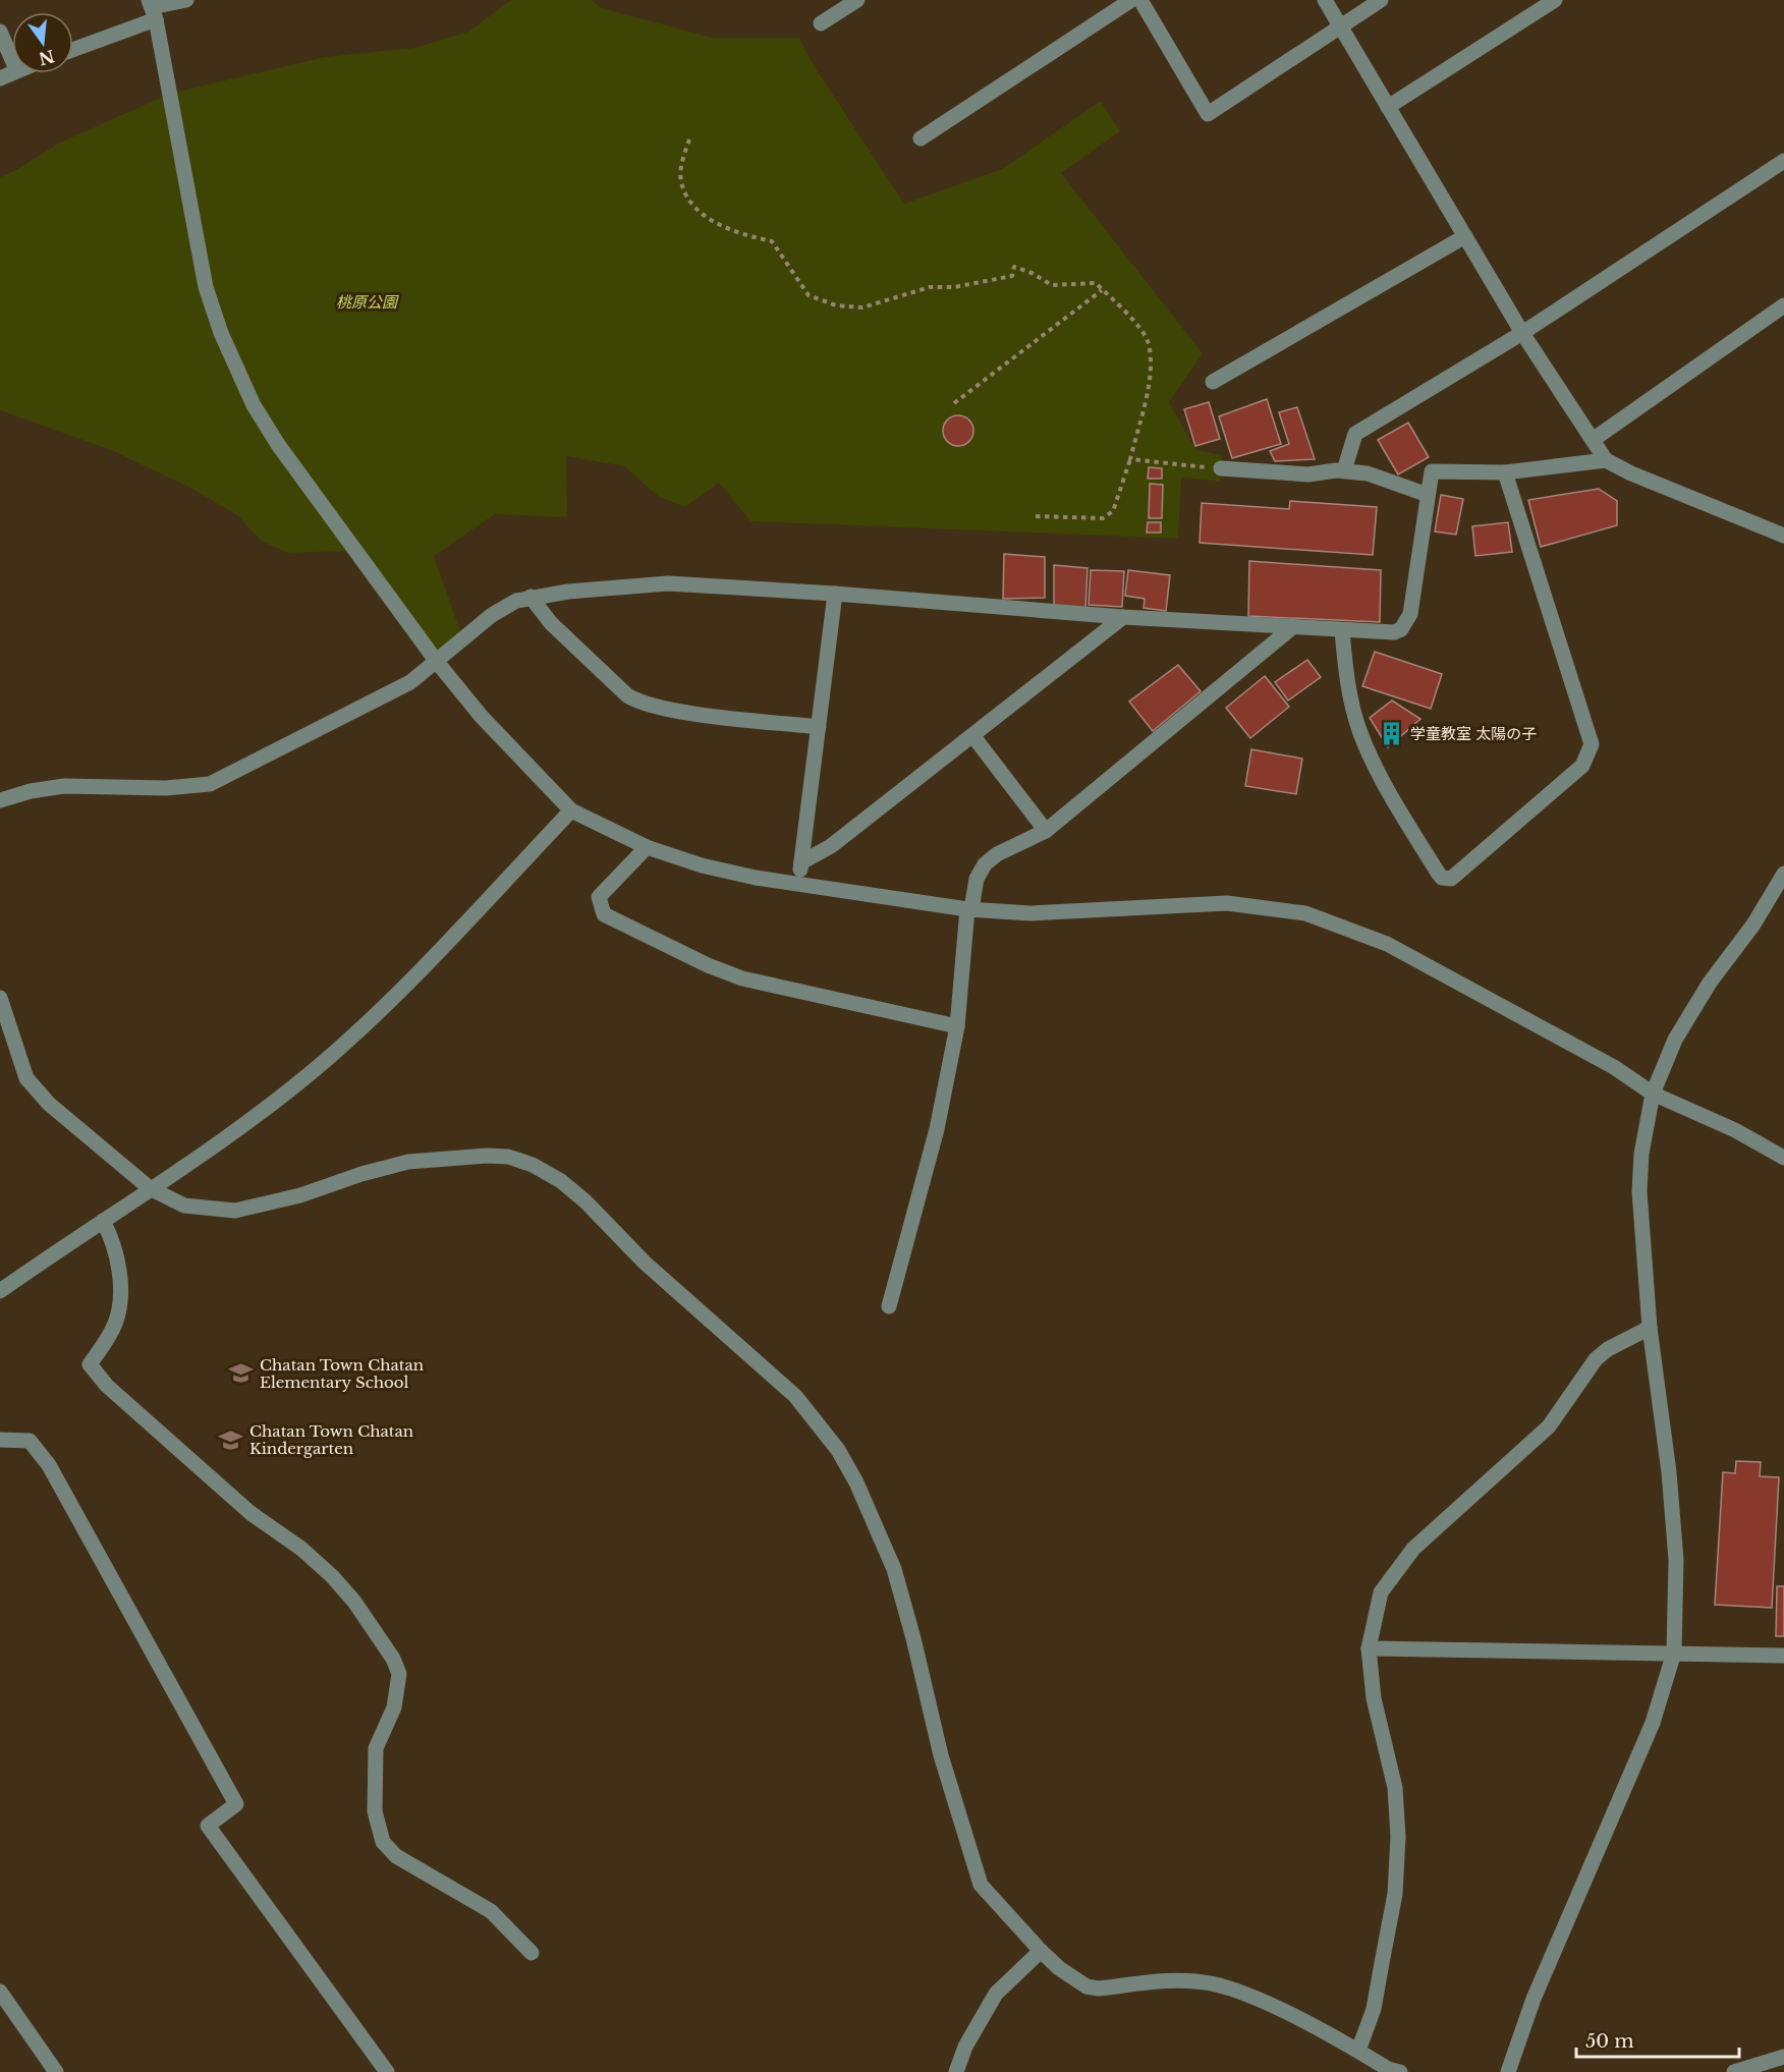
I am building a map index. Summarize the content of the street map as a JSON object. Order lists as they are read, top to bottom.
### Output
{
  "parks": ["桃原公園"],
  "places": {
    "building": ["学童教室 太陽の子"],
    "school or university": ["Chatan Town Chatan Elementary School", "Chatan Town Chatan Kindergarten"]
  },
  "scale_bar": "50 m",
  "north": "bottom"
}
